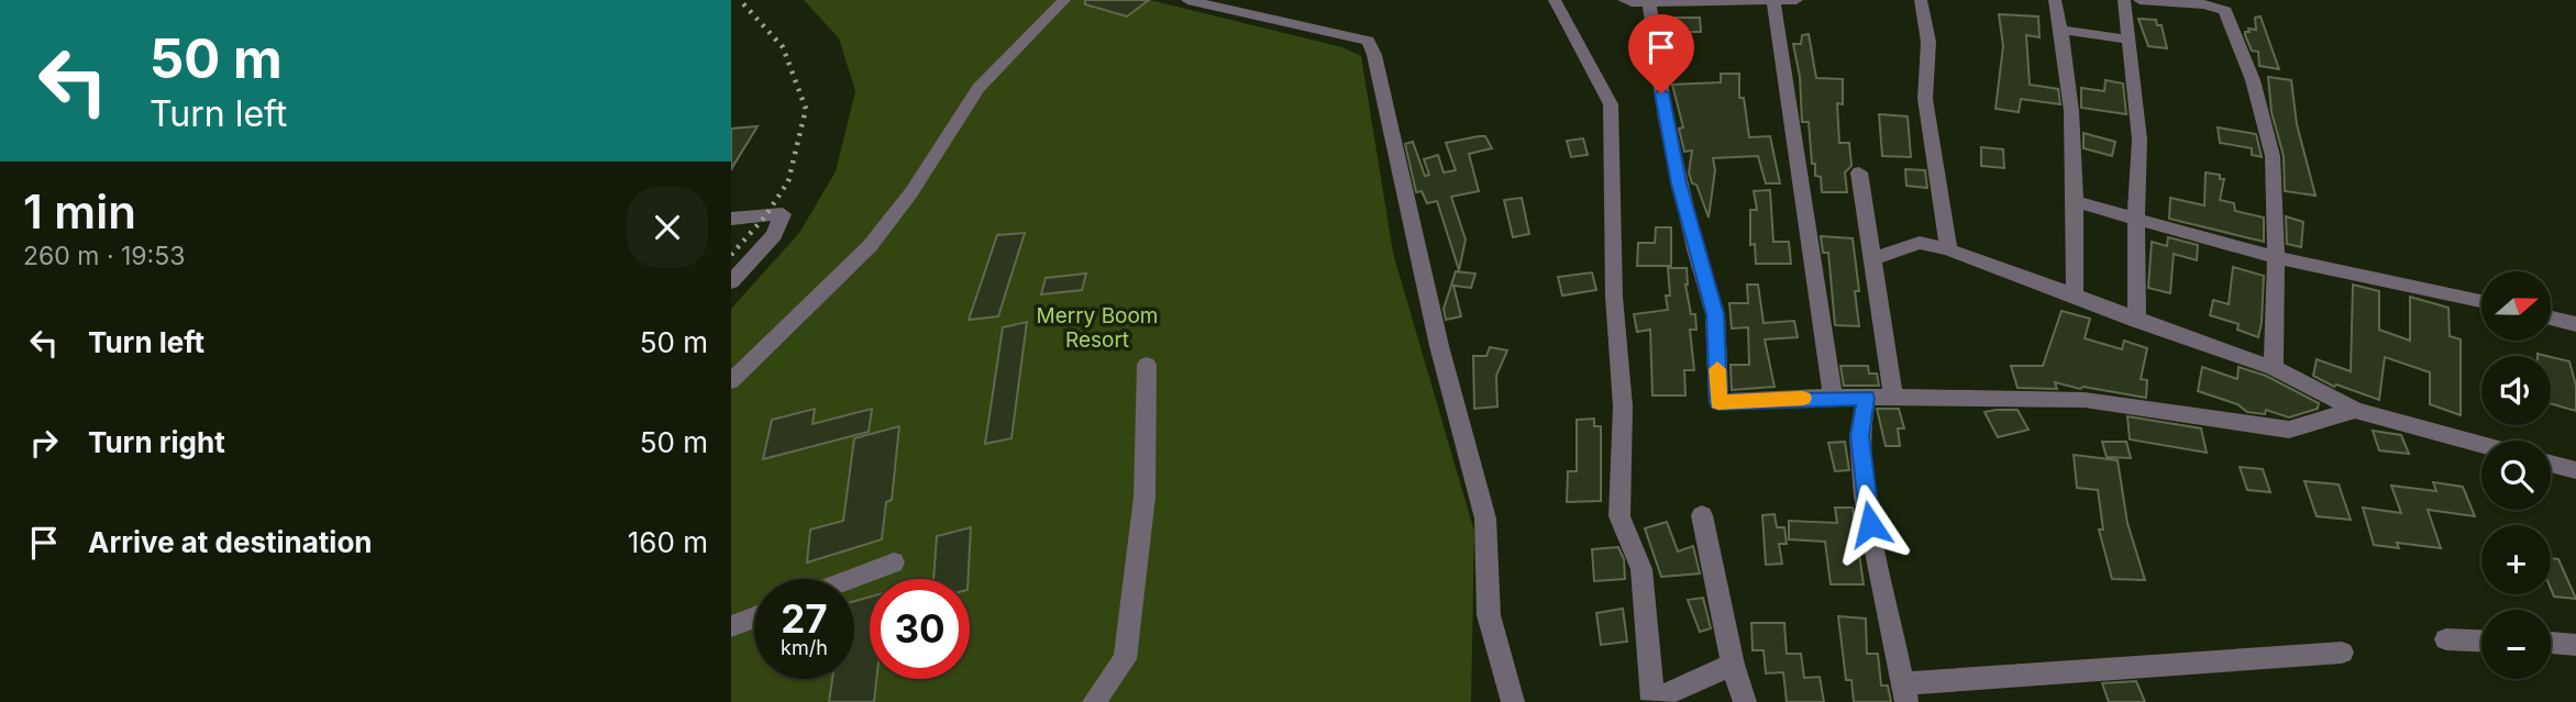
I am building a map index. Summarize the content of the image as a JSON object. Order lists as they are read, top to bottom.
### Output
{
  "parks": ["Merry Boom Resort"],
  "north": "right",
  "page": {
    "turn": ["50 m", "Turn left"],
    "heading": ["1 min", "260 m · 19:53"],
    "map_buttons": ["+", "−"],
    "list": [
      {
        "name": "Turn left",
        "value": "50 m"
      },
      {
        "name": "Turn right",
        "value": "50 m"
      },
      {
        "name": "Arrive at destination",
        "value": "160 m"
      }
    ],
    "speed": "27 km/h",
    "limit": "30"
  }
}
